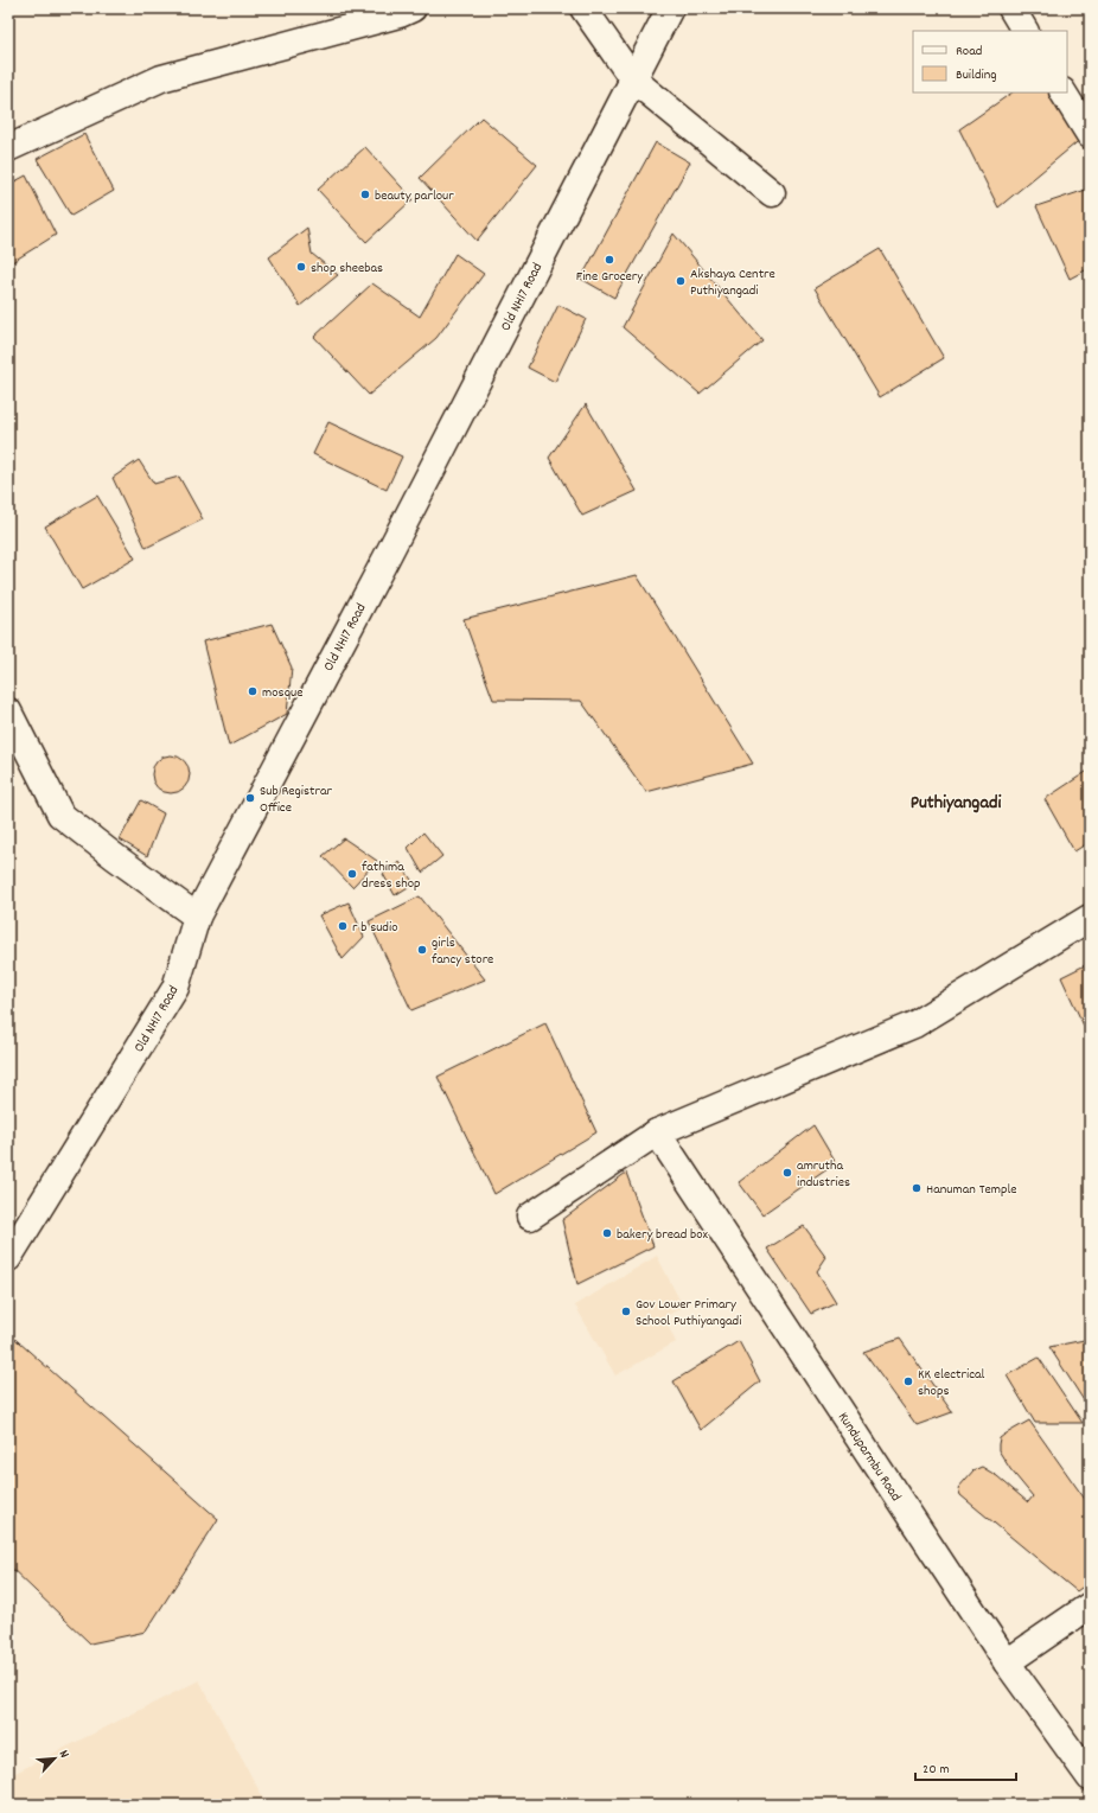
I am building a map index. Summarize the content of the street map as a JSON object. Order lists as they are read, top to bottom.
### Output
{
  "streets": {
    "main road": ["Old NH17 Road", "Kunduparmbu Road"]
  },
  "districts": ["Puthiyangadi"],
  "places": [
    "beauty parlour",
    "Fine Grocery",
    "shop sheebas",
    "Akshaya Centre Puthiyangadi",
    "mosque",
    "Sub Registrar Office",
    "fathima dress shop",
    "r b sudio",
    "girls fancy store",
    "amrutha industries",
    "Hanuman Temple",
    "bakery bread box",
    "Gov Lower Primary School Puthiyangadi",
    "KK electrical shops"
  ],
  "legend": ["Road", "Building"],
  "scale_bar": "20 m",
  "north": "top right"
}
